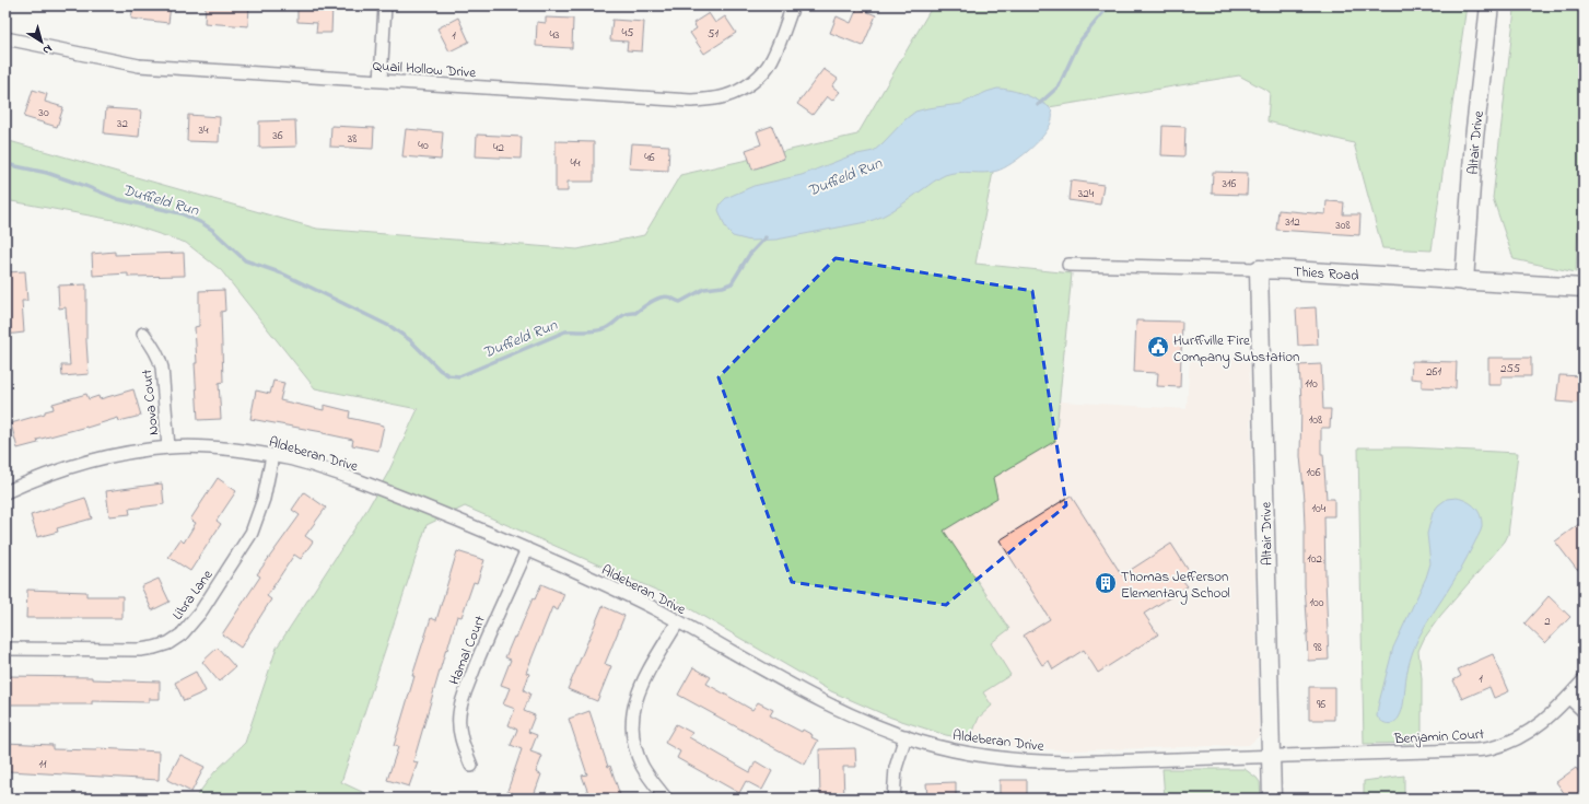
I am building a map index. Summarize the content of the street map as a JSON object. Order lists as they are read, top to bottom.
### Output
{
  "streets": {
    "street": [
      "Quail Hollow Drive",
      "Altair Drive",
      "Thies Road",
      "Nova Court",
      "Aldeberan Drive",
      "Libra Lane",
      "Hamal Court",
      "Benjamin Court"
    ]
  },
  "crossings": [
    ["Altair Drive", "Thies Road"],
    ["Altair Drive", "Aldeberan Drive"],
    ["Altair Drive", "Benjamin Court"],
    ["Nova Court", "Aldeberan Drive"],
    ["Aldeberan Drive", "Libra Lane"],
    ["Aldeberan Drive", "Hamal Court"],
    ["Aldeberan Drive", "Benjamin Court"]
  ],
  "water": ["Duffield Run"],
  "places": {
    "public building": ["Hurffville Fire Company Substation"],
    "building": ["Thomas Jefferson Elementary School"]
  },
  "house_numbers": [
    "45",
    "51",
    "43",
    "1",
    "30",
    "32",
    "34",
    "36",
    "38",
    "40",
    "42",
    "46",
    "44",
    "316",
    "324",
    "312",
    "308",
    "255",
    "261",
    "110",
    "108",
    "106",
    "104",
    "102",
    "100",
    "2",
    "98",
    "1",
    "96",
    "11"
  ],
  "north": "bottom right"
}
